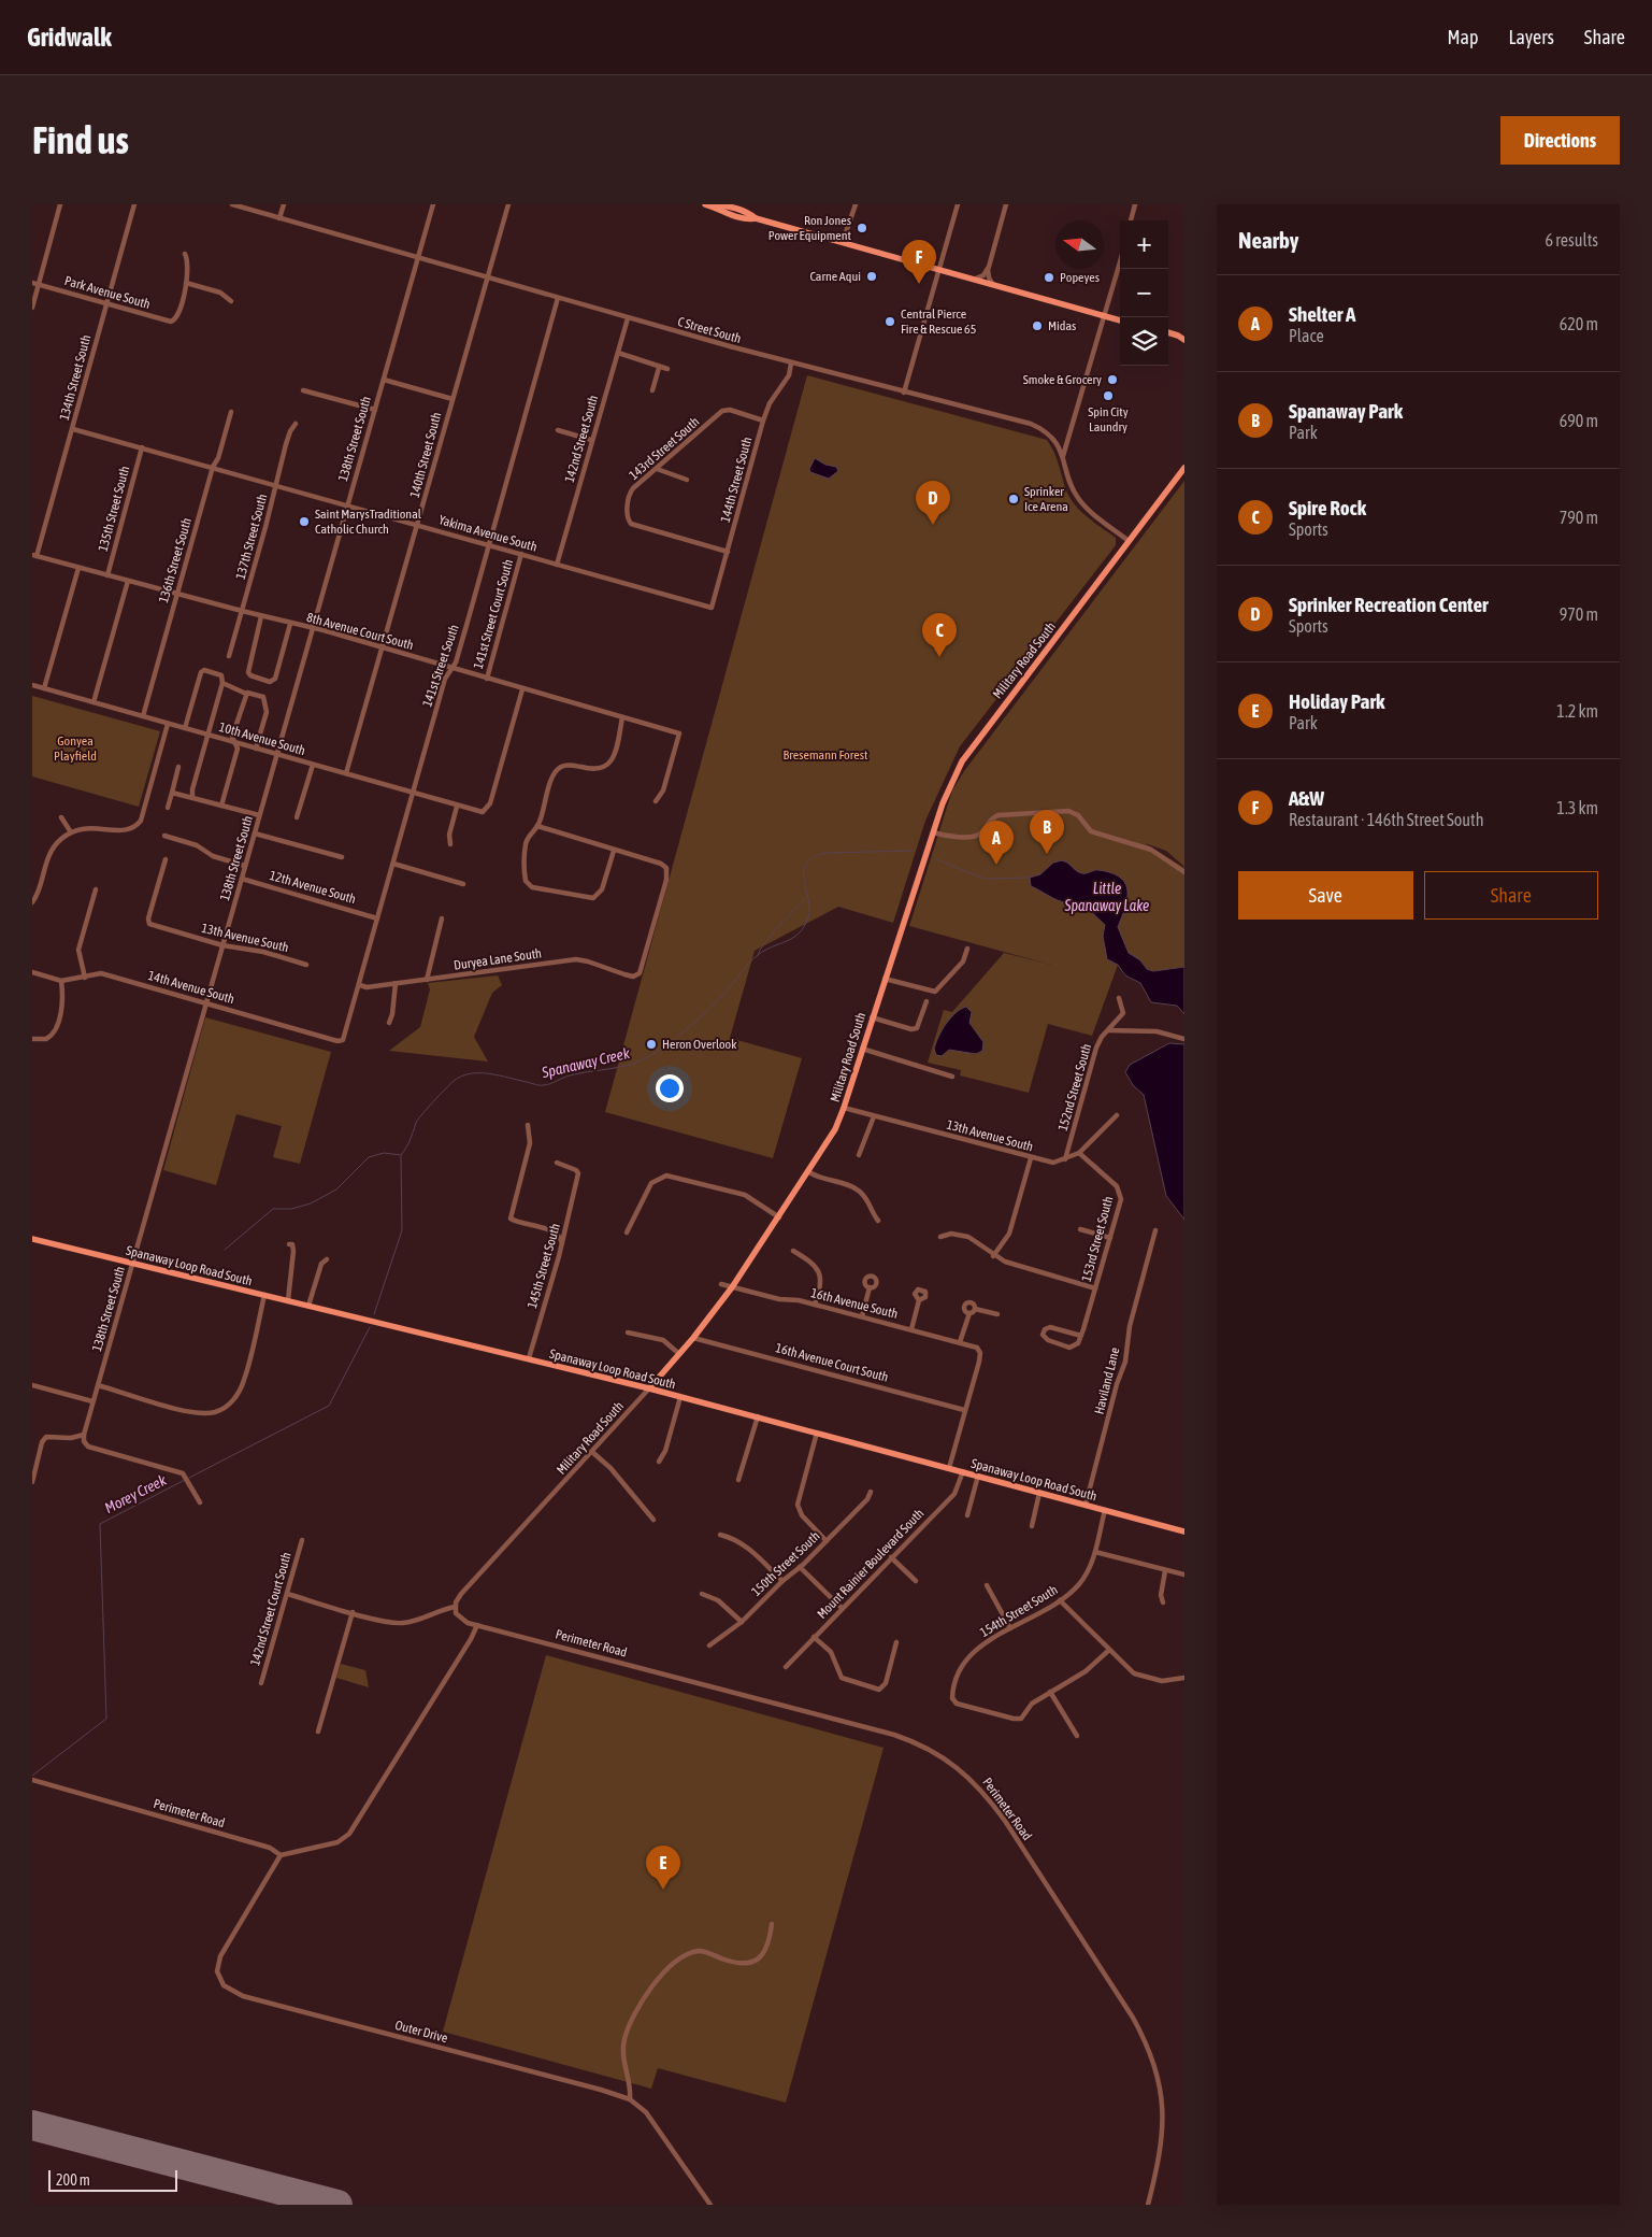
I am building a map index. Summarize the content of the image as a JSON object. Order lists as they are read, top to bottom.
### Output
{
  "streets": {
    "main road": ["Military Road South", "Spanaway Loop Road South"],
    "street": [
      "Park Avenue South",
      "C Street South",
      "134th Street South",
      "138th Street South",
      "142nd Street South",
      "143rd Street South",
      "140th Street South",
      "144th Street South",
      "135th Street South",
      "Yakima Avenue South",
      "137th Street South",
      "136th Street South",
      "141st Street Court South",
      "8th Avenue Court South",
      "141st Street South",
      "10th Avenue South",
      "12th Avenue South",
      "13th Avenue South",
      "Duryea Lane South",
      "14th Avenue South",
      "152nd Street South",
      "153rd Street South",
      "145th Street South",
      "16th Avenue South",
      "16th Avenue Court South",
      "Haviland Lane",
      "150th Street South",
      "Mount Rainier Boulevard South",
      "142nd Street Court South",
      "154th Street South",
      "Perimeter Road",
      "Outer Drive"
    ]
  },
  "crossings": [
    ["Park Avenue South", "134th Street South"],
    ["C Street South", "138th Street South"],
    ["C Street South", "142nd Street South"],
    ["C Street South", "140th Street South"],
    ["C Street South", "144th Street South"],
    ["C Street South", "Military Road South"],
    ["C Street South", "141st Street South"],
    ["134th Street South", "Yakima Avenue South"],
    ["134th Street South", "8th Avenue Court South"],
    ["138th Street South", "Yakima Avenue South"],
    ["138th Street South", "8th Avenue Court South"],
    ["138th Street South", "10th Avenue South"],
    ["138th Street South", "12th Avenue South"],
    ["138th Street South", "13th Avenue South"],
    ["138th Street South", "14th Avenue South"],
    ["138th Street South", "Spanaway Loop Road South"],
    ["142nd Street South", "Yakima Avenue South"],
    ["143rd Street South", "144th Street South"],
    ["140th Street South", "Yakima Avenue South"],
    ["140th Street South", "8th Avenue Court South"],
    ["140th Street South", "10th Avenue South"],
    ["144th Street South", "Yakima Avenue South"],
    ["135th Street South", "Yakima Avenue South"],
    ["135th Street South", "8th Avenue Court South"],
    ["Yakima Avenue South", "137th Street South"],
    ["Yakima Avenue South", "136th Street South"],
    ["Yakima Avenue South", "141st Street Court South"],
    ["Yakima Avenue South", "141st Street South"],
    ["137th Street South", "8th Avenue Court South"],
    ["136th Street South", "8th Avenue Court South"],
    ["136th Street South", "10th Avenue South"],
    ["141st Street Court South", "8th Avenue Court South"],
    ["8th Avenue Court South", "141st Street South"],
    ["8th Avenue Court South", "10th Avenue South"],
    ["Military Road South", "13th Avenue South"],
    ["Military Road South", "Spanaway Loop Road South"],
    ["Military Road South", "16th Avenue South"],
    ["Military Road South", "16th Avenue Court South"],
    ["Military Road South", "Perimeter Road"],
    ["141st Street South", "10th Avenue South"],
    ["141st Street South", "12th Avenue South"],
    ["141st Street South", "Duryea Lane South"],
    ["141st Street South", "14th Avenue South"],
    ["13th Avenue South", "152nd Street South"],
    ["13th Avenue South", "153rd Street South"],
    ["Spanaway Loop Road South", "145th Street South"],
    ["Spanaway Loop Road South", "Haviland Lane"],
    ["Spanaway Loop Road South", "Mount Rainier Boulevard South"],
    ["Spanaway Loop Road South", "154th Street South"],
    ["16th Avenue South", "16th Avenue Court South"],
    ["Perimeter Road", "Outer Drive"]
  ],
  "water": ["Little Spanaway Lake", "Spanaway Creek", "Morey Creek"],
  "parks": ["Gonyea Playfield", "Bresemann Forest"],
  "places": [
    "Ron Jones Power Equipment",
    "Carne Aqui",
    "Popeyes",
    "Central Pierce Fire & Rescue 65",
    "Midas",
    "Smoke & Grocery",
    "Spin City Laundry",
    "Sprinker Ice Arena",
    "Saint MarysTraditional Catholic Church",
    "Heron Overlook"
  ],
  "scale_bar": "200 m",
  "north": "left",
  "page": {
    "header": "Gridwalk",
    "nav": ["Map", "Layers", "Share"],
    "buttons": [
      "Directions",
      ["Save", "Share"]
    ],
    "title": "Find us",
    "heading": ["Nearby", "6 results"],
    "map_buttons": ["+", "−"],
    "pins": [
      "F",
      "D",
      "C",
      "B",
      "A",
      "E"
    ],
    "list": [
      {
        "mark": "A",
        "name": "Shelter A",
        "note": "Place",
        "value": "620 m"
      },
      {
        "mark": "B",
        "name": "Spanaway Park",
        "note": "Park",
        "value": "690 m"
      },
      {
        "mark": "C",
        "name": "Spire Rock",
        "note": "Sports",
        "value": "790 m"
      },
      {
        "mark": "D",
        "name": "Sprinker Recreation Center",
        "note": "Sports",
        "value": "970 m"
      },
      {
        "mark": "E",
        "name": "Holiday Park",
        "note": "Park",
        "value": "1.2 km"
      },
      {
        "mark": "F",
        "name": "A&W",
        "note": "Restaurant · 146th Street South",
        "value": "1.3 km"
      }
    ],
    "scale": "200 m"
  }
}
